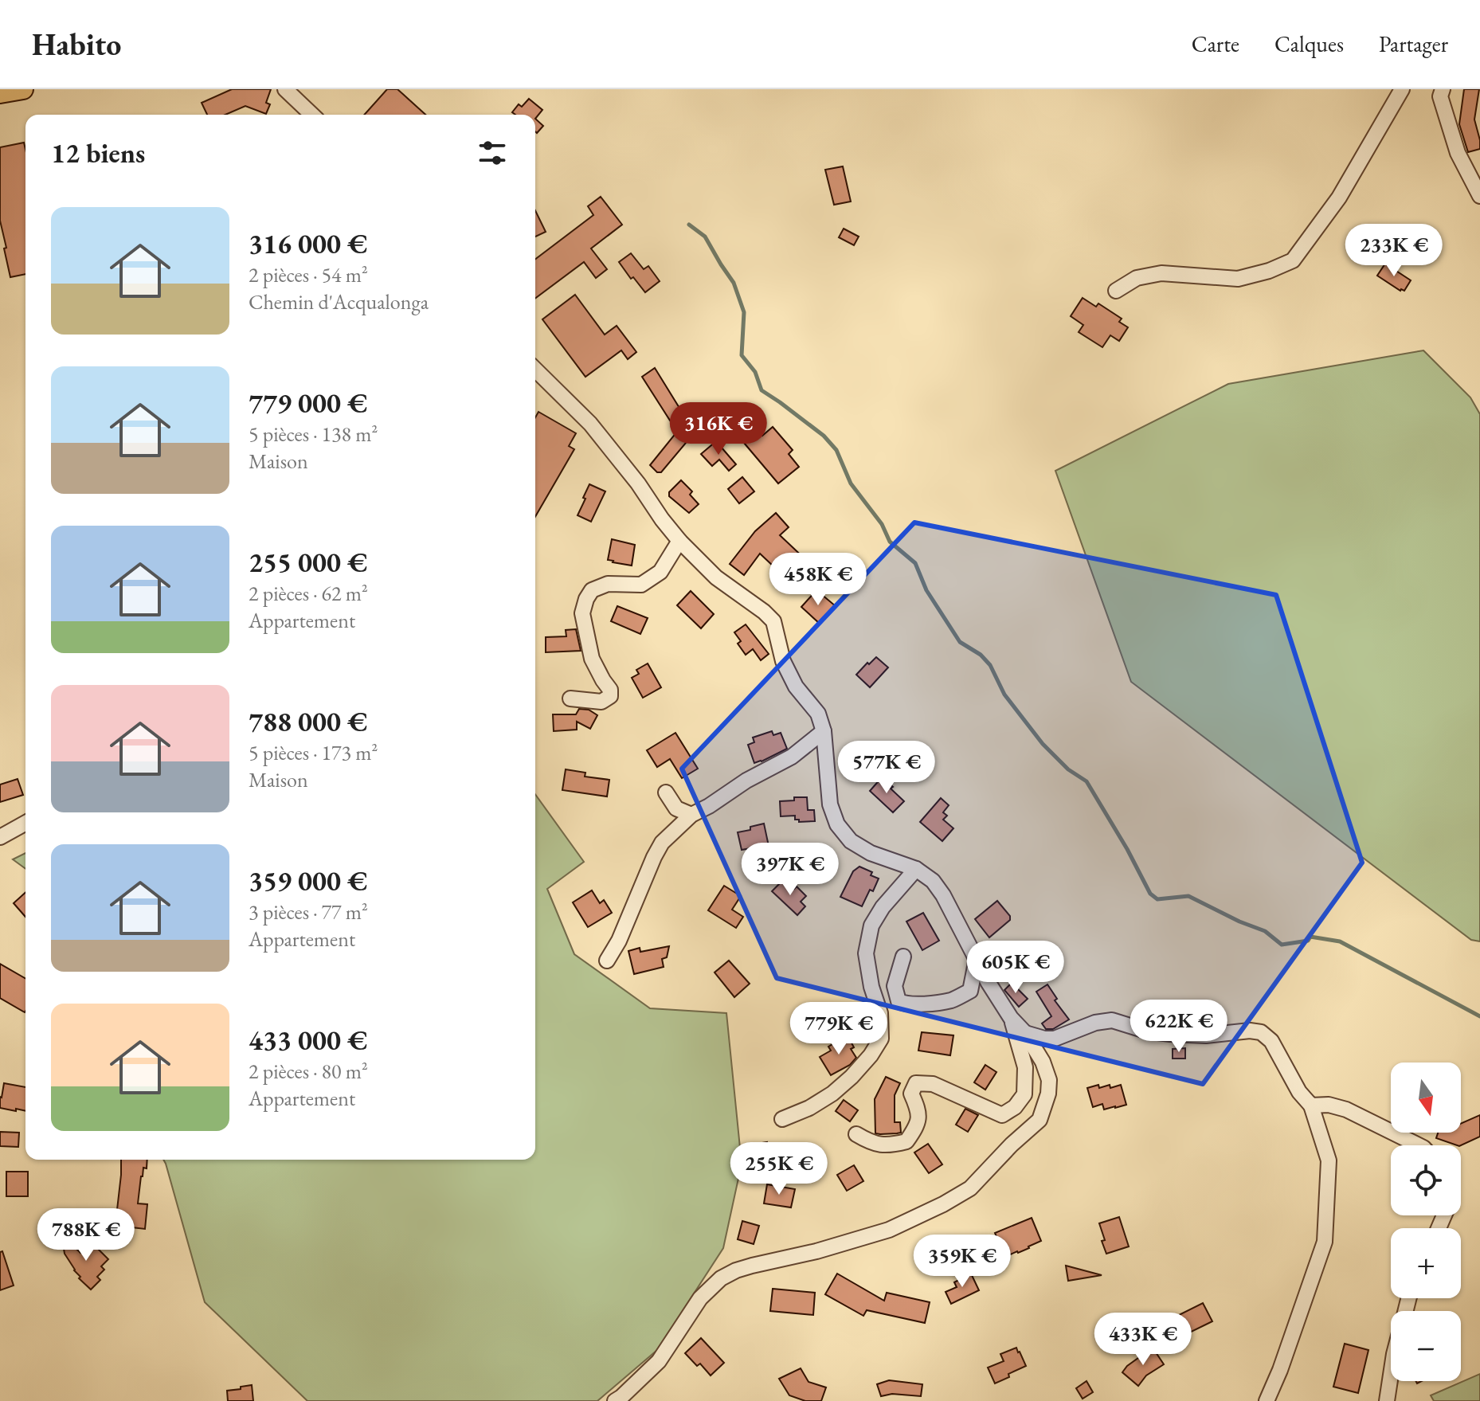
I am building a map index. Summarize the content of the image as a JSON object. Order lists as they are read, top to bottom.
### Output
{
  "north": "bottom",
  "page": {
    "header": "Habito",
    "nav": ["Carte", "Calques", "Partager"],
    "heading": "12 biens",
    "list": [
      {
        "name": "316 000 €",
        "note": "2 pièces · 54 m² · Chemin d'Acqualonga"
      },
      {
        "name": "779 000 €",
        "note": "5 pièces · 138 m² · Maison"
      },
      {
        "name": "255 000 €",
        "note": "2 pièces · 62 m² · Appartement"
      },
      {
        "name": "788 000 €",
        "note": "5 pièces · 173 m² · Maison"
      },
      {
        "name": "359 000 €",
        "note": "3 pièces · 77 m² · Appartement"
      },
      {
        "name": "433 000 €",
        "note": "2 pièces · 80 m² · Appartement"
      }
    ],
    "price": [
      "233K €",
      "316K €",
      "458K €",
      "577K €",
      "397K €",
      "605K €",
      "622K €",
      "779K €",
      "255K €",
      "788K €",
      "359K €",
      "433K €"
    ],
    "map_buttons": ["+", "−"]
  }
}
